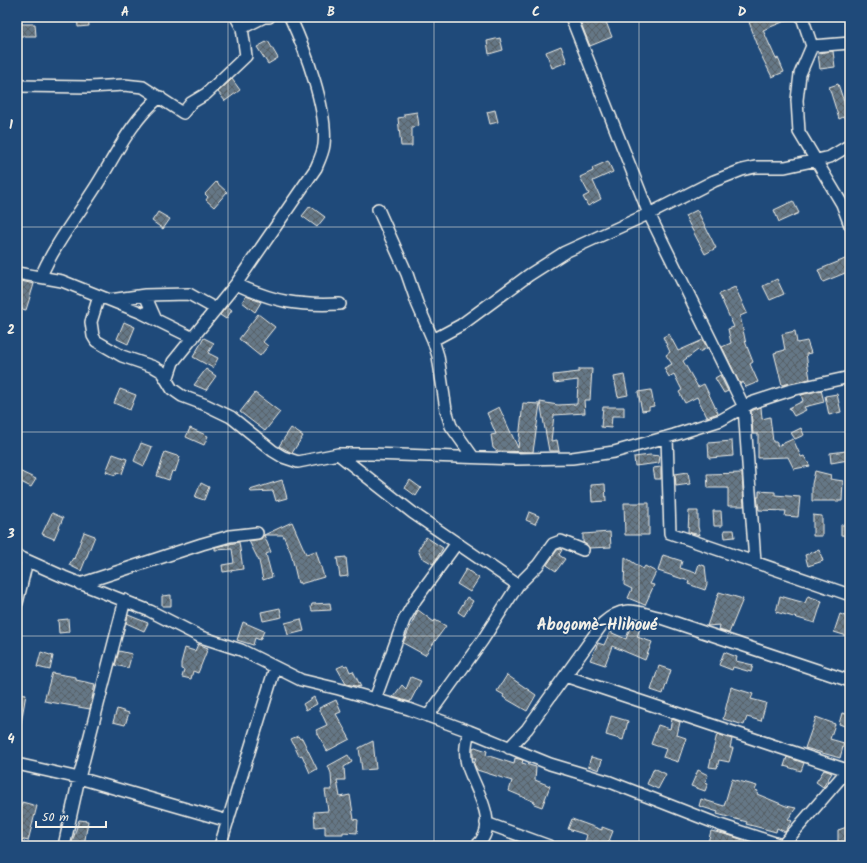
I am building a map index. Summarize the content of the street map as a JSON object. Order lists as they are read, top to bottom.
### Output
{
  "districts": ["Abogomè-Hlihoué"],
  "scale_bar": "50 m",
  "grid": {
    "columns": [
      "A",
      "B",
      "C",
      "D"
    ],
    "rows": [
      "1",
      "2",
      "3",
      "4"
    ]
  }
}
